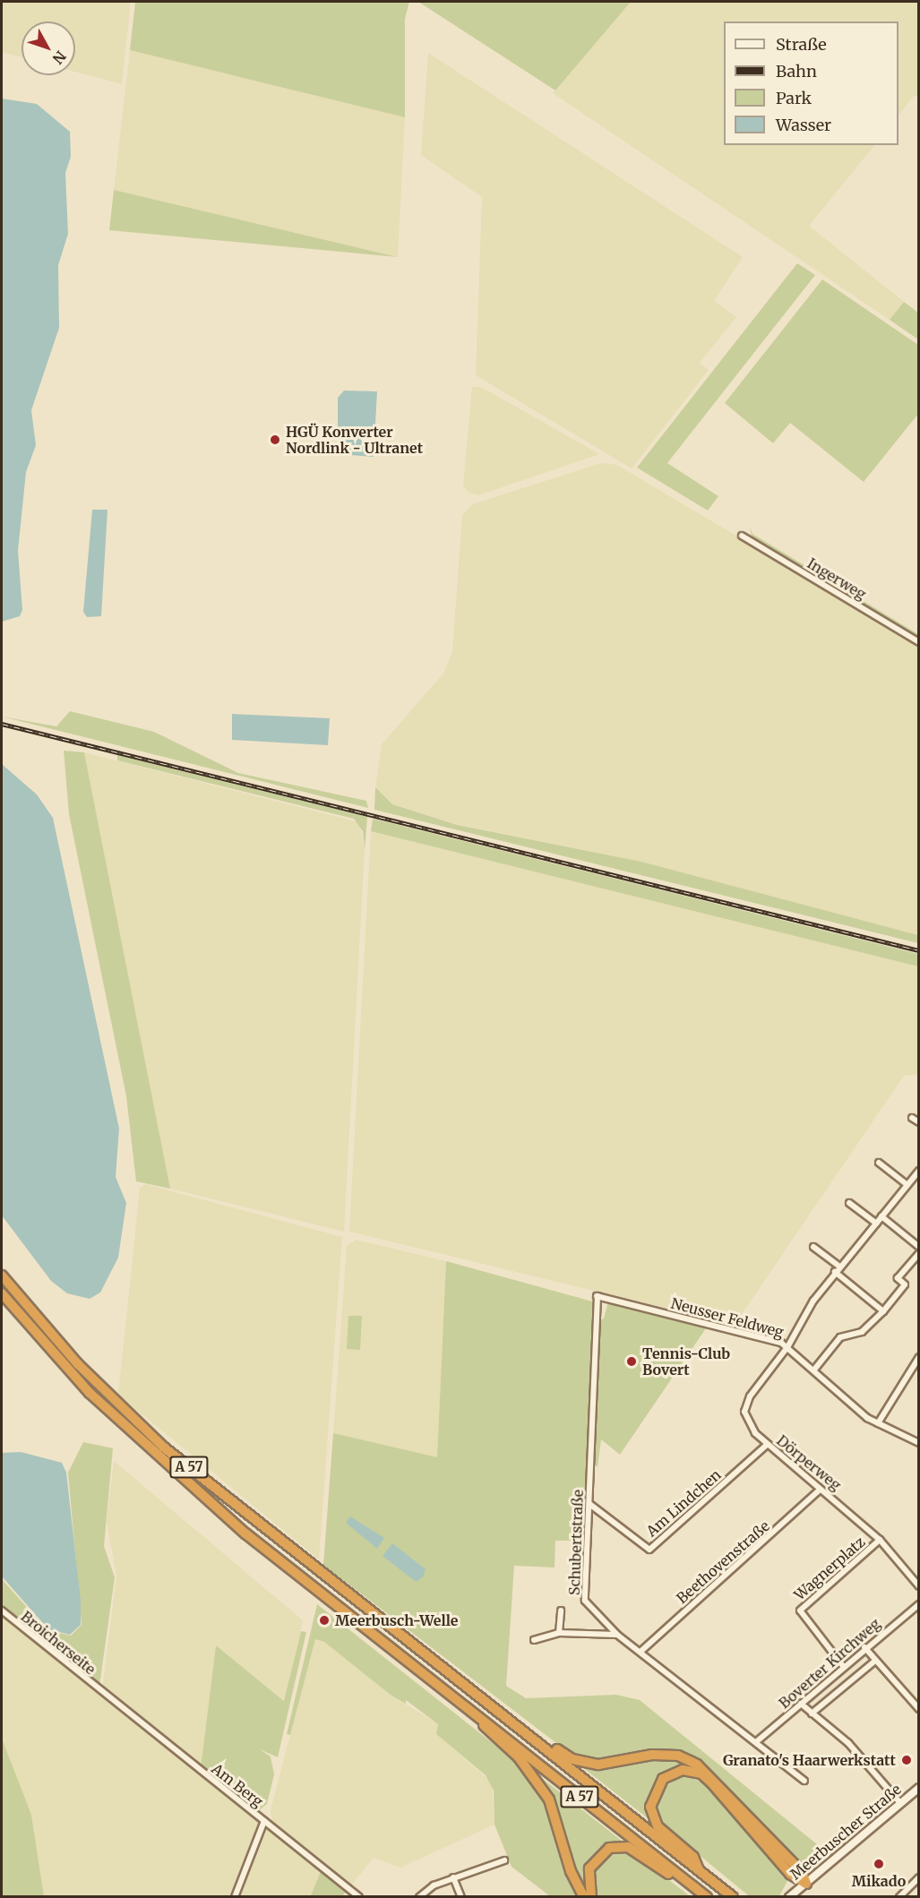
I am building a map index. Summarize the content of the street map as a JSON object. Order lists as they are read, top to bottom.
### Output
{
  "streets": {
    "highway": ["A 57"],
    "main road": ["Meerbuscher Straße"],
    "street": [
      "Ingerweg",
      "Neusser Feldweg",
      "Dörperweg",
      "Am Lindchen",
      "Schubertstraße",
      "Beethovenstraße",
      "Wagnerplatz",
      "Broicherseite",
      "Boverter Kirchweg",
      "Am Berg"
    ]
  },
  "crossings": [
    ["Neusser Feldweg", "Dörperweg"],
    ["Neusser Feldweg", "Schubertstraße"],
    ["Dörperweg", "Am Lindchen"],
    ["Dörperweg", "Beethovenstraße"],
    ["Dörperweg", "Wagnerplatz"],
    ["Am Lindchen", "Schubertstraße"],
    ["Schubertstraße", "Beethovenstraße"],
    ["Schubertstraße", "Boverter Kirchweg"],
    ["Wagnerplatz", "Boverter Kirchweg"],
    ["Broicherseite", "Am Berg"]
  ],
  "places": [
    "HGÜ Konverter Nordlink - Ultranet",
    "Tennis-Club Bovert",
    "Meerbusch-Welle",
    "Granato's Haarwerkstatt",
    "Mikado"
  ],
  "legend": [
    "Straße",
    "Bahn",
    "Park",
    "Wasser"
  ],
  "north": "bottom right"
}
